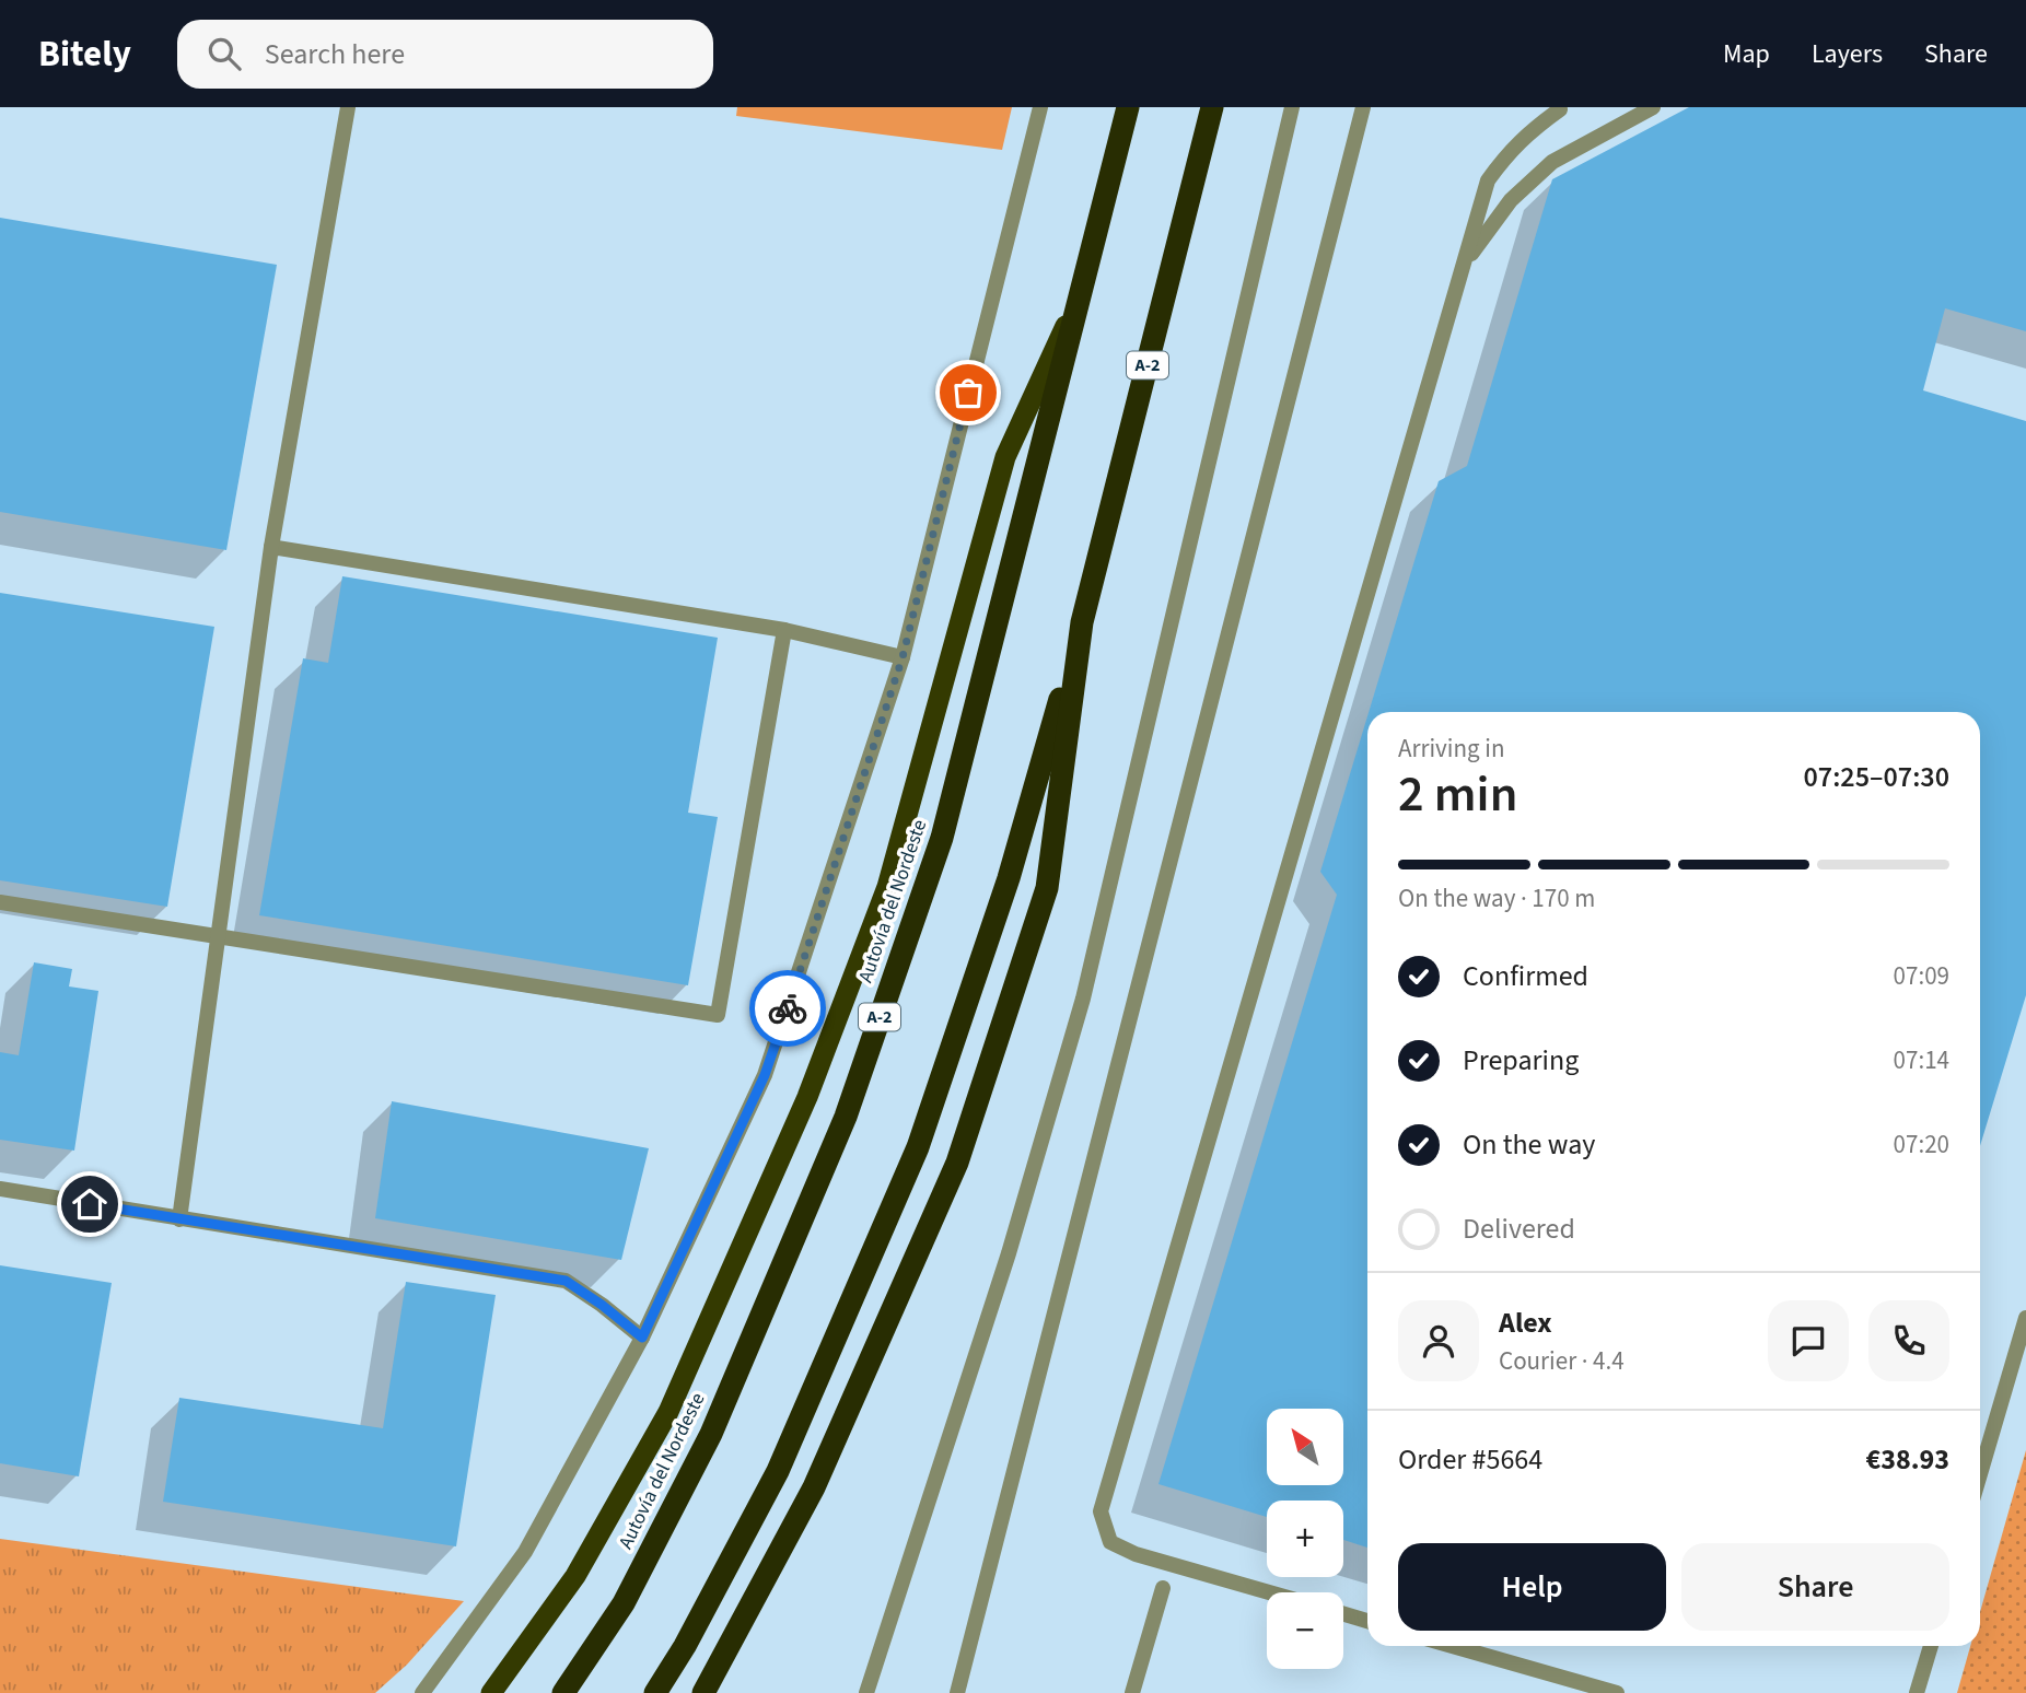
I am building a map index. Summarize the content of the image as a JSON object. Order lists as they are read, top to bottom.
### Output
{
  "streets": {
    "highway": ["A-2", "Autovía del Nordeste"]
  },
  "crossings": [
    ["A-2", "Autovía del Nordeste"]
  ],
  "north": "top left",
  "page": {
    "header": "Bitely",
    "search": "Search here",
    "nav": ["Map", "Layers", "Share"],
    "heading": ["2 min", "Arriving in", "07:25–07:30"],
    "panel": [
      "Alex",
      "Courier · 4.4",
      "Order #5664",
      "€38.93"
    ],
    "bar": "On the way · 170 m",
    "list": [
      ["Confirmed", "07:09"],
      ["Preparing", "07:14"],
      ["On the way", "07:20"],
      "Delivered"
    ],
    "map_buttons": ["+", "−"],
    "buttons": ["Help", "Share"]
  }
}
